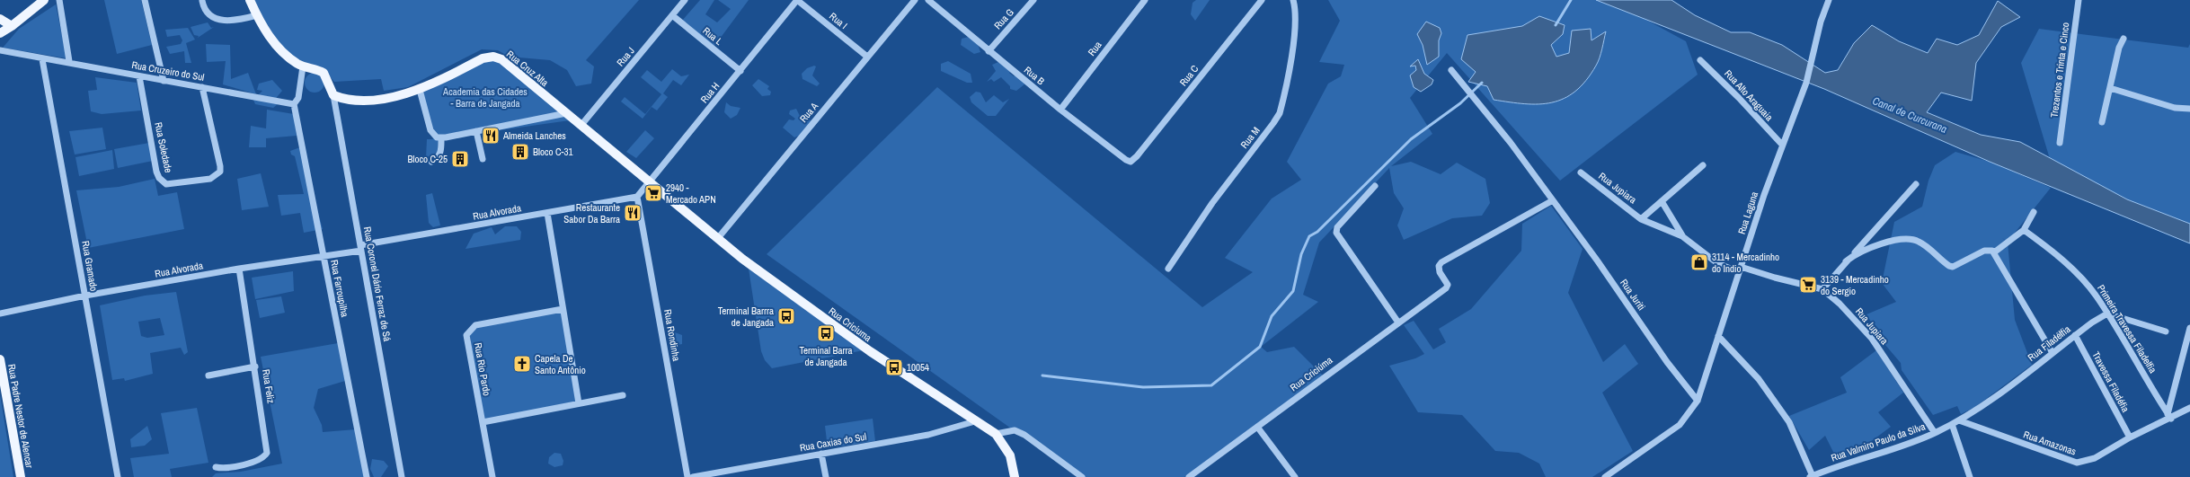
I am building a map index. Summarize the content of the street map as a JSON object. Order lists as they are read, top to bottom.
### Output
{
  "streets": {
    "main road": ["Rua Cruz Alta", "Rua Criciuma", "Rua Padre Nestor de Alencar"],
    "street": [
      "Rua G",
      "Rua I",
      "Rua L",
      "Rua",
      "Rua J",
      "Trezentos e Trinta e Cinco",
      "Rua Cruzeiro do Sul",
      "Rua B",
      "Rua C",
      "Rua H",
      "Rua Alto Araguaia",
      "Rua A",
      "Rua M",
      "Rua Soledade",
      "Rua Jupiara",
      "Rua Alvorada",
      "Rua Laguna",
      "Rua Gramado",
      "Rua Coronel Dário Ferraz de Sá",
      "Rua Farroupilha",
      "Rua Juriti",
      "Primeira Travessa Filadelfia",
      "Rua Rondinha",
      "Rua Filadélfia",
      "Rua Rio Pardo",
      "Rua Criciúma",
      "Travessa Filadéfia",
      "Rua Feliz",
      "Rua Caxias do Sul",
      "Rua Valmiro Paulo da Silva",
      "Rua Amazonas"
    ]
  },
  "crossings": [
    ["Rua G", "Rua B"],
    ["Rua I", "Rua H"],
    ["Rua I", "Rua A"],
    ["Rua L", "Rua J"],
    ["Rua L", "Rua H"],
    ["Rua", "Rua B"],
    ["Rua J", "Rua Cruz Alta"],
    ["Rua Cruz Alta", "Rua H"],
    ["Rua Cruz Alta", "Rua Coronel Dário Ferraz de Sá"],
    ["Rua Cruz Alta", "Rua Criciuma"],
    ["Rua Cruzeiro do Sul", "Rua Soledade"],
    ["Rua Cruzeiro do Sul", "Rua Gramado"],
    ["Rua Cruzeiro do Sul", "Rua Farroupilha"],
    ["Rua B", "Rua C"],
    ["Rua H", "Rua Alvorada"],
    ["Rua H", "Rua Rondinha"],
    ["Rua Alto Araguaia", "Rua Laguna"],
    ["Rua A", "Rua Criciuma"],
    ["Rua Jupiara", "Rua Laguna"],
    ["Rua Jupiara", "Rua Valmiro Paulo da Silva"],
    ["Rua Alvorada", "Rua Gramado"],
    ["Rua Alvorada", "Rua Coronel Dário Ferraz de Sá"],
    ["Rua Alvorada", "Rua Farroupilha"],
    ["Rua Alvorada", "Rua Rondinha"],
    ["Rua Alvorada", "Rua Feliz"],
    ["Rua Laguna", "Rua Juriti"],
    ["Rua Juriti", "Rua Criciúma"],
    ["Rua Criciuma", "Rua Caxias do Sul"],
    ["Primeira Travessa Filadelfia", "Rua Filadélfia"],
    ["Primeira Travessa Filadelfia", "Rua Amazonas"],
    ["Rua Filadélfia", "Travessa Filadéfia"],
    ["Rua Filadélfia", "Rua Valmiro Paulo da Silva"],
    ["Rua Filadélfia", "Rua Amazonas"],
    ["Travessa Filadéfia", "Rua Amazonas"]
  ],
  "water": ["Canal de Curcurana"],
  "parks": ["Academia das Cidades - Barra de Jangada"],
  "places": {
    "restaurant": ["Almeida Lanches", "Restaurante Sabor Da Barra"],
    "building": ["Bloco C-31", "Bloco C-25"],
    "supermarket": ["2940 - Mercado APN", "3139 - Mercadinho do Sergio"],
    "shop": ["3114 - Mercadinho do Indio"],
    "bus stop": ["Terminal Barrra de Jangada", "Terminal Barra de Jangada", "10054"],
    "church": ["Capela De Santo Antônio"]
  }
}
